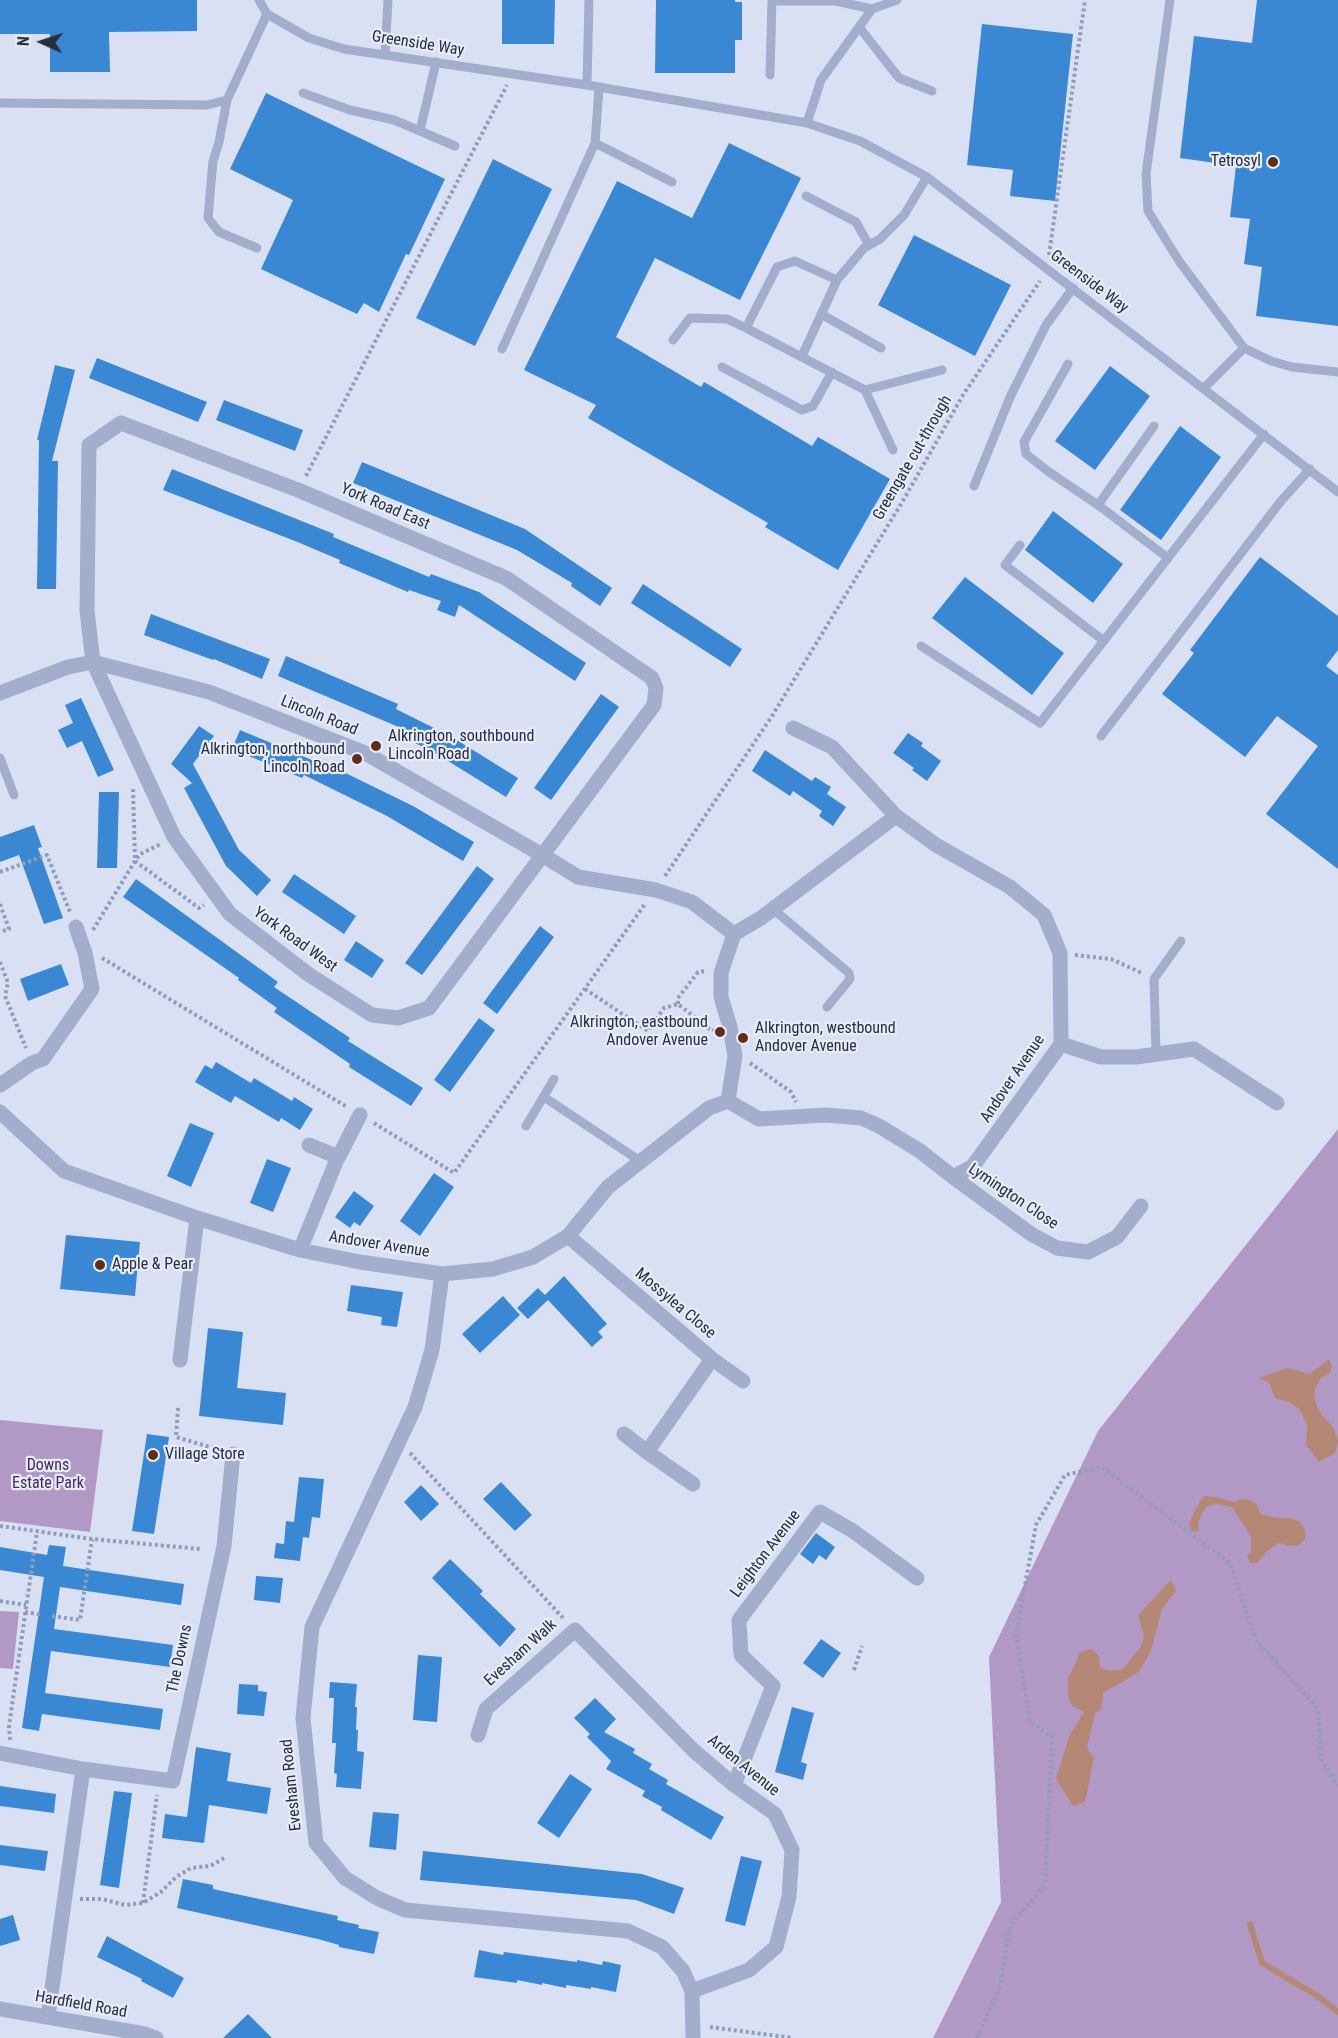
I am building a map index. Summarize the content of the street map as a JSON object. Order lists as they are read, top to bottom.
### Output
{
  "streets": {
    "street": [
      "York Road East",
      "Lincoln Road",
      "York Road West",
      "Andover Avenue",
      "Lymington Close",
      "Mossylea Close",
      "Leighton Avenue",
      "Evesham Walk",
      "The Downs",
      "Arden Avenue",
      "Evesham Road",
      "Hardfield Road"
    ],
    "lane": ["Greenside Way"],
    "path": ["Greengate cut-through"]
  },
  "crossings": [
    ["Greenside Way", "Greengate cut-through"],
    ["Greengate cut-through", "Lincoln Road"],
    ["York Road East", "Lincoln Road"],
    ["York Road East", "York Road West"],
    ["Lincoln Road", "York Road West"],
    ["Andover Avenue", "Lymington Close"],
    ["Andover Avenue", "Mossylea Close"],
    ["Andover Avenue", "Evesham Road"],
    ["Leighton Avenue", "Arden Avenue"],
    ["Evesham Walk", "Arden Avenue"],
    ["Arden Avenue", "Evesham Road"]
  ],
  "parks": ["Downs Estate Park"],
  "places": [
    "Tetrosyl",
    "Alkrington, southbound Lincoln Road",
    "Alkrington, northbound Lincoln Road",
    "Alkrington, eastbound Andover Avenue",
    "Alkrington, westbound Andover Avenue",
    "Apple & Pear",
    "Village Store"
  ],
  "north": "left"
}
